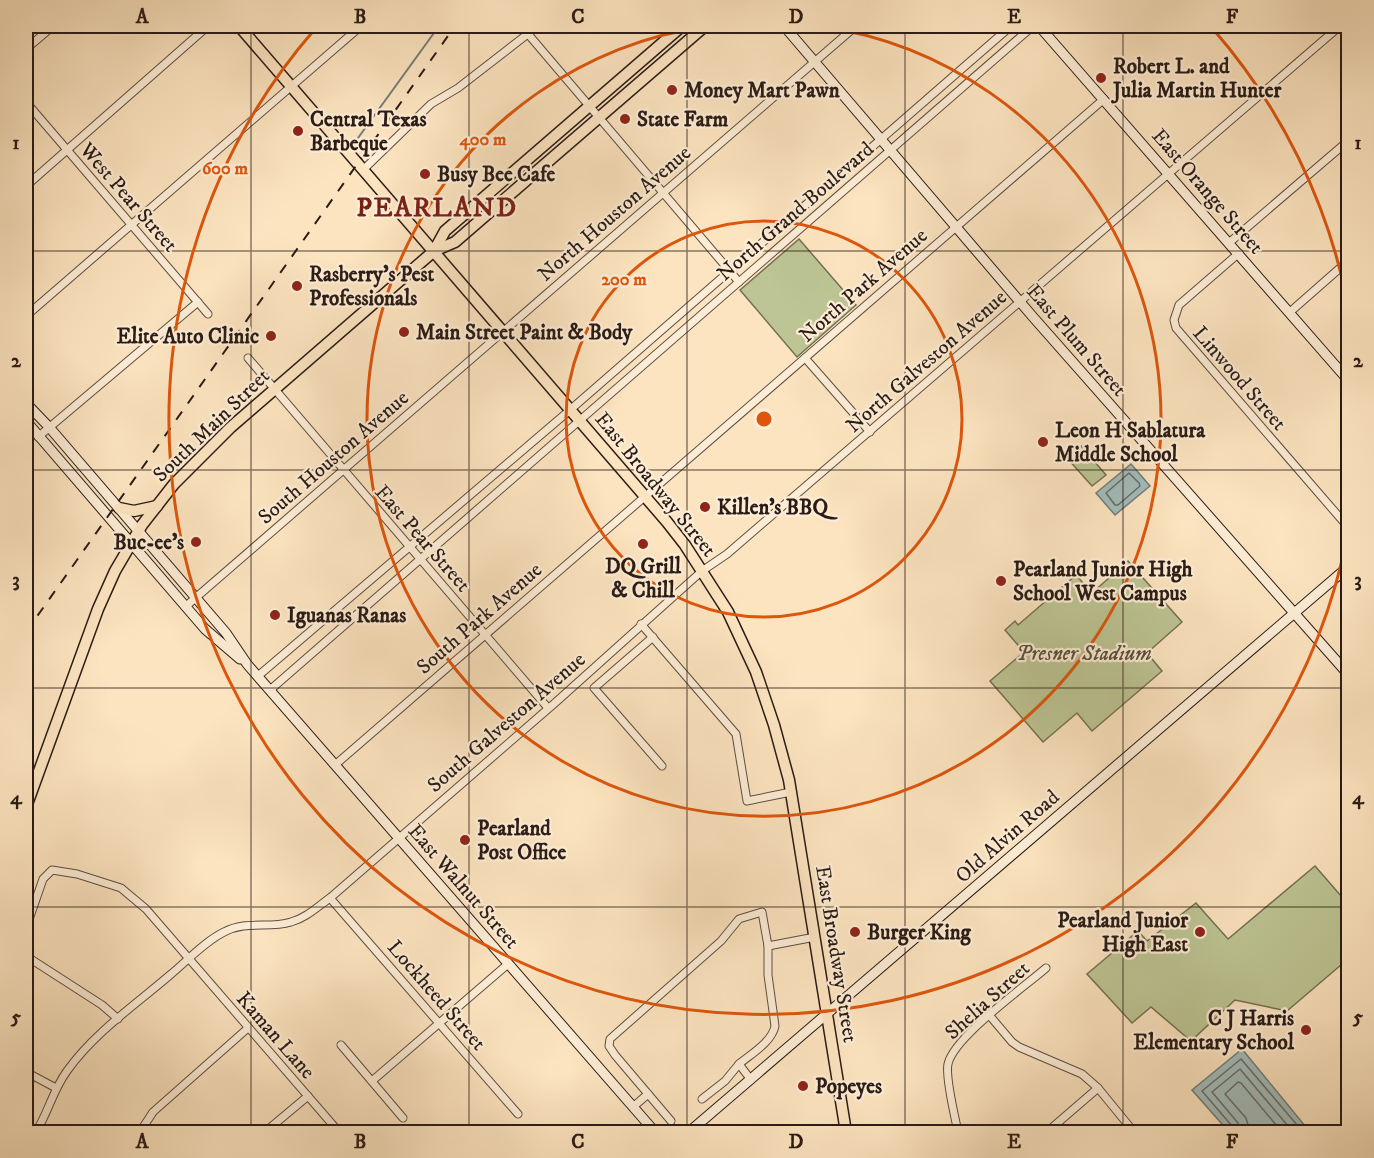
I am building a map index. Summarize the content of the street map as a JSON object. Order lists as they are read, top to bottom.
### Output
{
  "streets": {
    "main road": ["South Main Street", "East Broadway Street"],
    "street": [
      "East Orange Street",
      "West Pear Street",
      "North Grand Boulevard",
      "North Houston Avenue",
      "North Park Avenue",
      "East Plum Street",
      "North Galveston Avenue",
      "Linwood Street",
      "South Houston Avenue",
      "East Pear Street",
      "South Park Avenue",
      "South Galveston Avenue",
      "Old Alvin Road",
      "East Walnut Street",
      "Lockheed Street",
      "Shelia Street",
      "Kaman Lane"
    ]
  },
  "crossings": [
    ["East Orange Street", "North Park Avenue"],
    ["East Orange Street", "North Galveston Avenue"],
    ["East Orange Street", "Linwood Street"],
    ["North Grand Boulevard", "East Plum Street"],
    ["North Grand Boulevard", "East Broadway Street"],
    ["North Grand Boulevard", "East Pear Street"],
    ["North Grand Boulevard", "East Walnut Street"],
    ["North Houston Avenue", "East Plum Street"],
    ["North Houston Avenue", "South Houston Avenue"],
    ["North Houston Avenue", "East Broadway Street"],
    ["North Park Avenue", "East Plum Street"],
    ["North Park Avenue", "East Broadway Street"],
    ["North Park Avenue", "South Park Avenue"],
    ["East Plum Street", "North Galveston Avenue"],
    ["East Plum Street", "Old Alvin Road"],
    ["North Galveston Avenue", "East Broadway Street"],
    ["North Galveston Avenue", "South Galveston Avenue"],
    ["South Main Street", "East Broadway Street"],
    ["South Main Street", "East Pear Street"],
    ["South Main Street", "East Walnut Street"],
    ["South Houston Avenue", "East Broadway Street"],
    ["South Houston Avenue", "East Pear Street"],
    ["South Houston Avenue", "East Walnut Street"],
    ["East Broadway Street", "South Park Avenue"],
    ["East Broadway Street", "South Galveston Avenue"],
    ["East Broadway Street", "Old Alvin Road"],
    ["East Pear Street", "South Park Avenue"],
    ["East Pear Street", "South Galveston Avenue"],
    ["South Park Avenue", "East Walnut Street"],
    ["South Galveston Avenue", "East Walnut Street"],
    ["South Galveston Avenue", "Lockheed Street"],
    ["South Galveston Avenue", "Kaman Lane"]
  ],
  "districts": ["PEARLAND"],
  "parks": ["Presner Stadium"],
  "places": [
    "Robert L. and Julia Martin Hunter",
    "Money Mart Pawn",
    "State Farm",
    "Central Texas Barbeque",
    "Busy Bee Cafe",
    "Rasberry's Pest Professionals",
    "Main Street Paint & Body",
    "Elite Auto Clinic",
    "Leon H Sablatura Middle School",
    "Killen's BBQ",
    "Buc-ee's",
    "DQ Grill & Chill",
    "Pearland Junior High School West Campus",
    "Iguanas Ranas",
    "Pearland Post Office",
    "Burger King",
    "Pearland Junior High East",
    "C J Harris Elementary School",
    "Popeyes"
  ],
  "grid": {
    "columns": [
      "A",
      "B",
      "C",
      "D",
      "E",
      "F"
    ],
    "rows": [
      "1",
      "2",
      "3",
      "4",
      "5"
    ]
  },
  "rings": ["400 m", "600 m", "200 m"]
}
